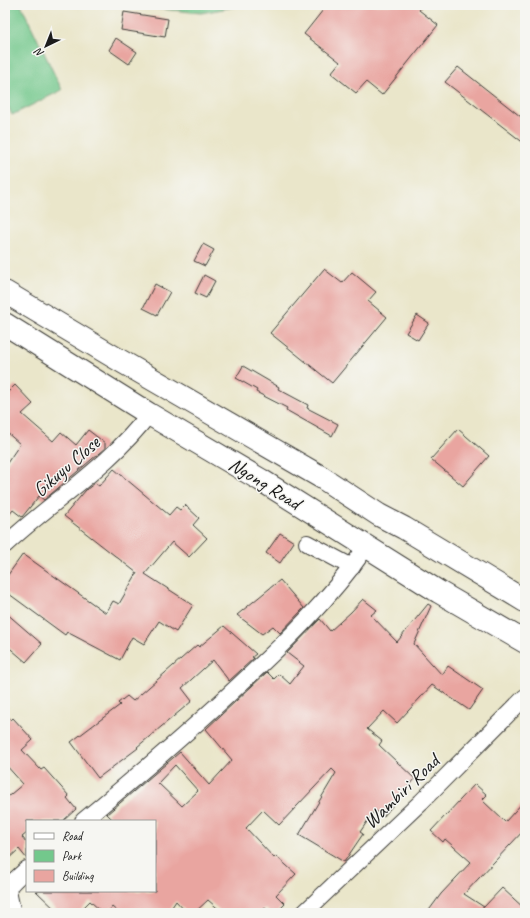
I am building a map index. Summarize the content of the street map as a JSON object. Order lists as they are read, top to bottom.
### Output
{
  "streets": {
    "main road": ["Ngong Road"],
    "street": ["Gikuyu Close", "Wambiri Road"]
  },
  "crossings": [
    ["Gikuyu Close", "Ngong Road"]
  ],
  "legend": ["Road", "Park", "Building"],
  "north": "bottom left"
}
